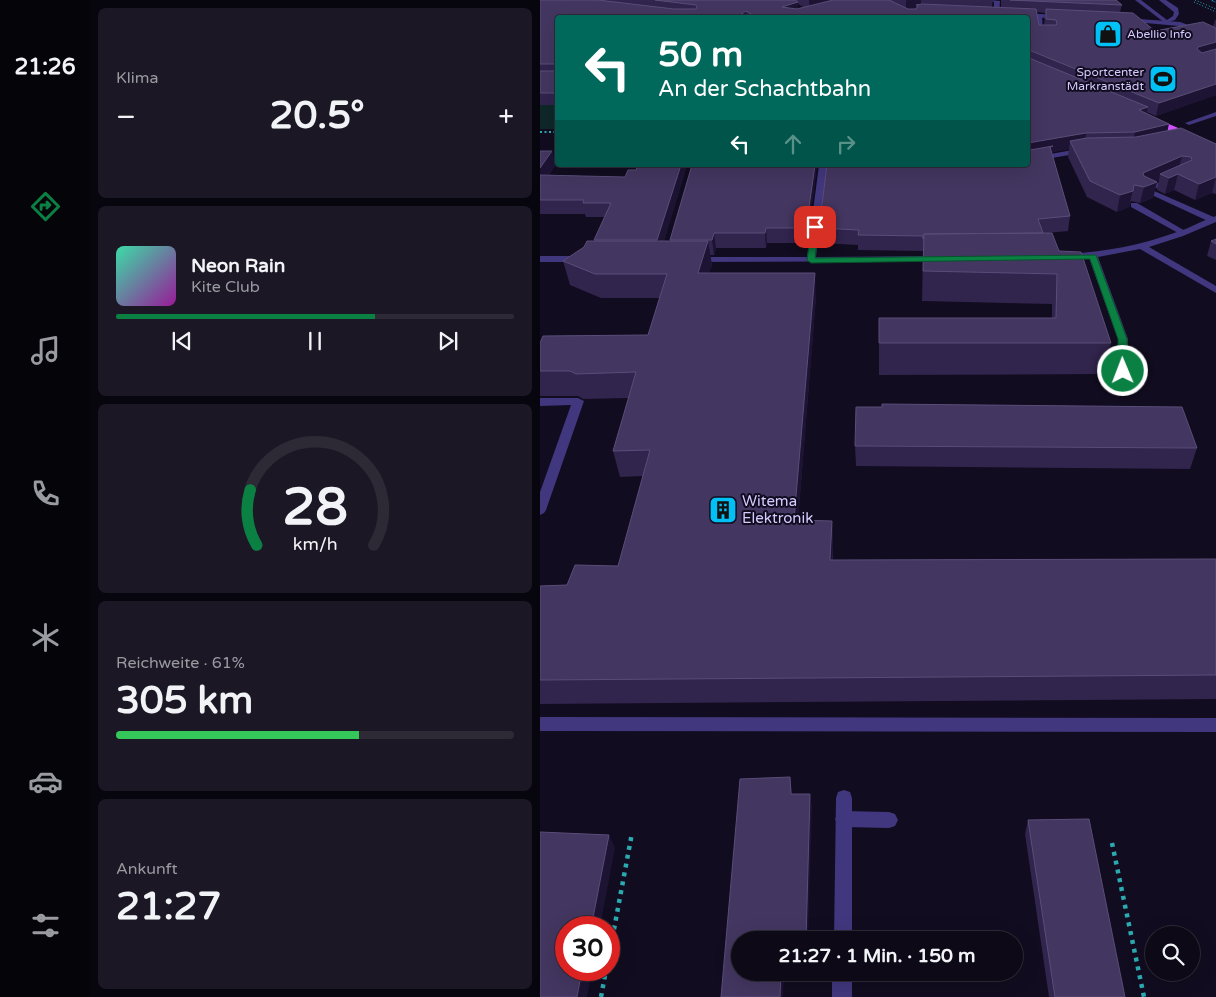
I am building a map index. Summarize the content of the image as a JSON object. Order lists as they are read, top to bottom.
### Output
{
  "places": {
    "shop": ["Abellio Info"],
    "sports": ["Sportcenter Markranstädt"],
    "building": ["Witema Elektronik"]
  },
  "page": {
    "tabs": "21:26",
    "tile": [
      "Klima",
      ["Reichweite · 61%", "305 km"],
      ["Ankunft", "21:27"]
    ],
    "turn": ["50 m", "An der Schachtbahn"],
    "heat": ["−", "20.5°", "+"],
    "song": ["Neon Rain", "Kite Club"],
    "limit": "30",
    "trip": "21:27 · 1 Min. · 150 m",
    "gauge": ["28", "km/h"]
  }
}
